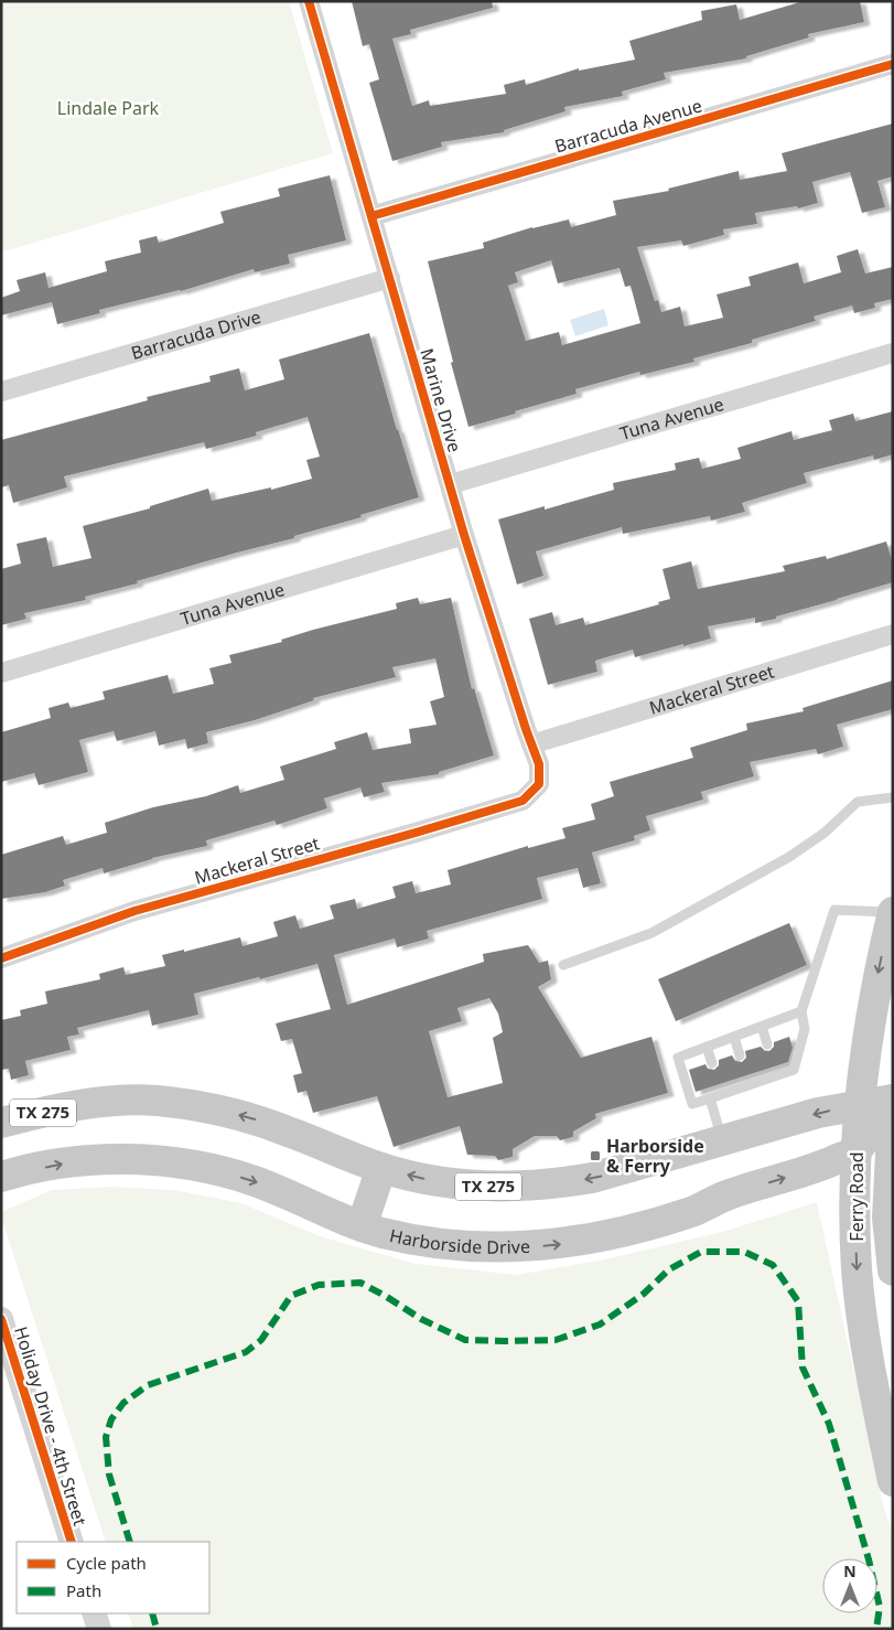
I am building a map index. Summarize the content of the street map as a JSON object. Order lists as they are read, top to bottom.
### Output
{
  "streets": {
    "main road": ["TX 275", "Ferry Road", "Harborside Drive"],
    "street": [
      "Barracuda Avenue",
      "Barracuda Drive",
      "Marine Drive",
      "Tuna Avenue",
      "Mackeral Street",
      "Holiday Drive - 4th Street"
    ]
  },
  "crossings": [
    ["Barracuda Avenue", "Marine Drive"],
    ["Barracuda Drive", "Marine Drive"],
    ["Marine Drive", "Tuna Avenue"],
    ["Marine Drive", "Mackeral Street"],
    ["Ferry Road", "Harborside Drive"]
  ],
  "one_way": ["Ferry Road"],
  "parks": ["Lindale Park"],
  "places": {
    "transit": ["Harborside & Ferry"]
  },
  "legend": ["Cycle path", "Path"],
  "north": "top"
}
